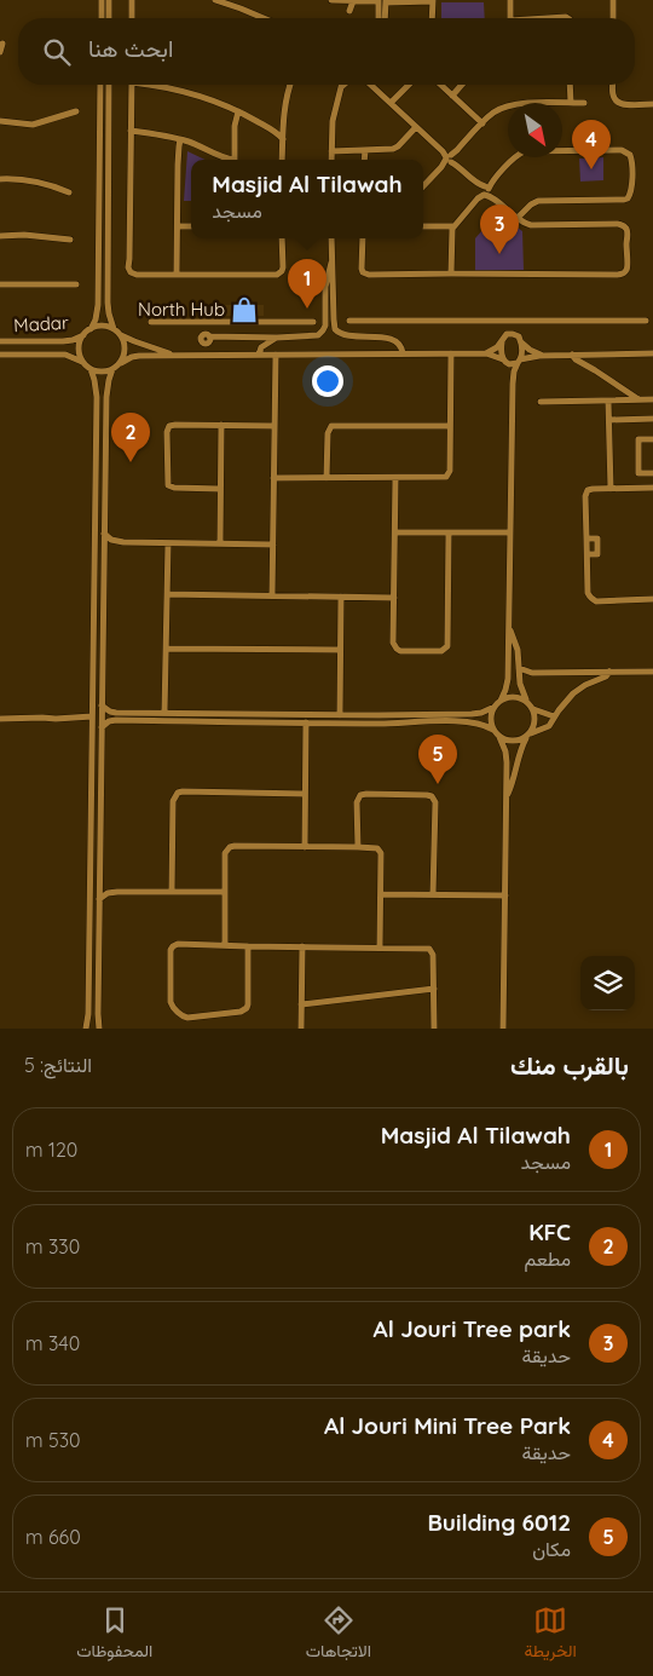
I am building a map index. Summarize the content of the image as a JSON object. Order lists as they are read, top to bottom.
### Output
{
  "streets": {
    "street": ["Madar"]
  },
  "places": {
    "shop": ["North Hub"]
  },
  "north": "bottom right",
  "page": {
    "search": "ابحث هنا",
    "pins": [
      "4",
      "3",
      "1",
      "2",
      "5"
    ],
    "popup": ["Masjid Al Tilawah", "مسجد"],
    "heading": ["بالقرب منك", "النتائج: 5"],
    "list": [
      {
        "mark": "1",
        "name": "Masjid Al Tilawah",
        "note": "مسجد",
        "value": "120 m"
      },
      {
        "mark": "2",
        "name": "KFC",
        "note": "مطعم",
        "value": "330 m"
      },
      {
        "mark": "3",
        "name": "Al Jouri Tree park",
        "note": "حديقة",
        "value": "340 m"
      },
      {
        "mark": "4",
        "name": "Al Jouri Mini Tree Park",
        "note": "حديقة",
        "value": "530 m"
      },
      {
        "mark": "5",
        "name": "Building 6012",
        "note": "مكان",
        "value": "660 m"
      }
    ],
    "nav": ["الخريطة", "الاتجاهات", "المحفوظات"]
  }
}
